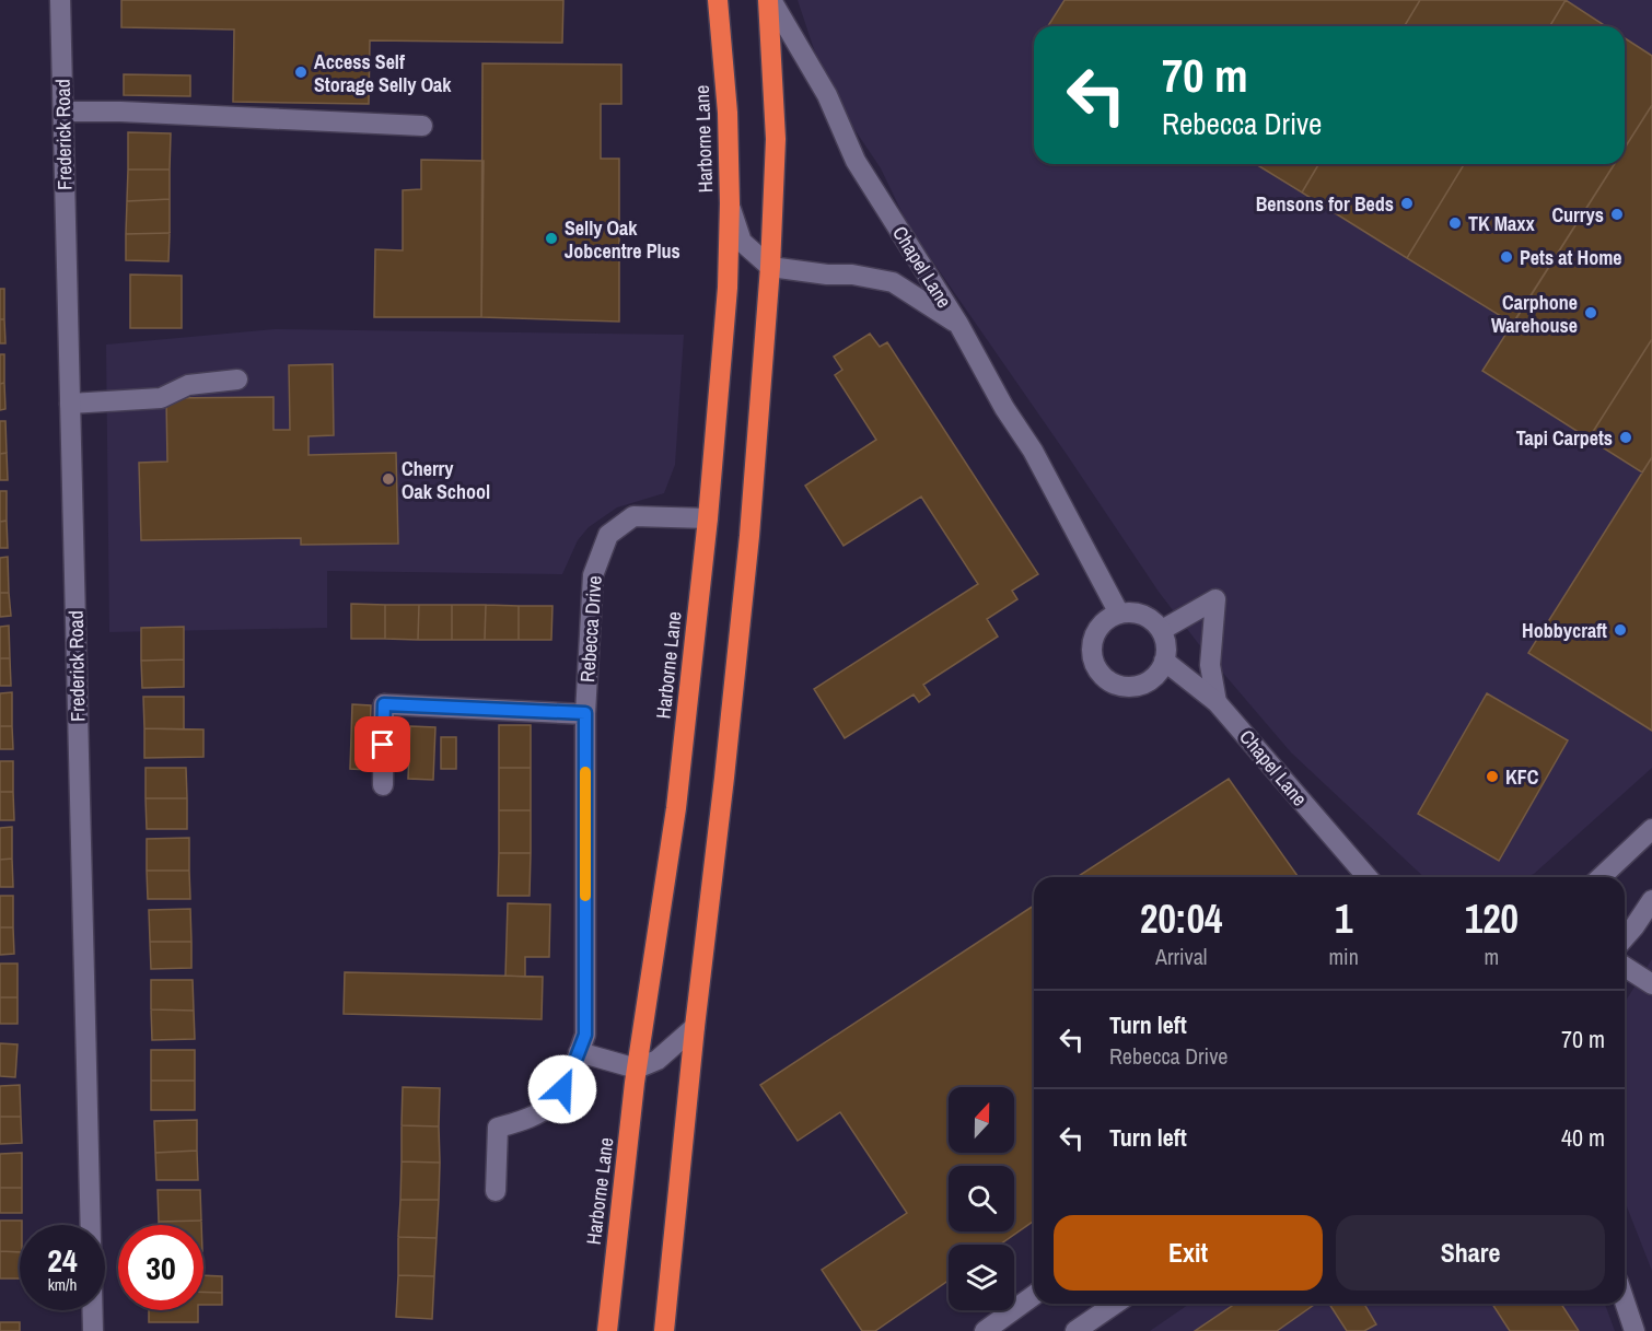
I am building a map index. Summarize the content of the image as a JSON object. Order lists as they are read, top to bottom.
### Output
{
  "streets": {
    "highway": ["Harborne Lane"],
    "street": ["Frederick Road", "Chapel Lane", "Rebecca Drive"]
  },
  "crossings": [
    ["Harborne Lane", "Rebecca Drive"]
  ],
  "places": [
    "Access Self Storage Selly Oak",
    "Bensons for Beds",
    "Currys",
    "TK Maxx",
    "Selly Oak Jobcentre Plus",
    "Pets at Home",
    "Carphone Warehouse",
    "Tapi Carpets",
    "Cherry Oak School",
    "Hobbycraft",
    "KFC"
  ],
  "north": "top",
  "page": {
    "turn": ["70 m", "Rebecca Drive"],
    "eta": [
      "20:04",
      "Arrival",
      "1",
      "min",
      "120",
      "m"
    ],
    "list": [
      {
        "name": "Turn left",
        "note": "Rebecca Drive",
        "value": "70 m"
      },
      {
        "name": "Turn left",
        "value": "40 m"
      }
    ],
    "buttons": ["Exit", "Share"],
    "speed": "24 km/h",
    "limit": "30"
  }
}
